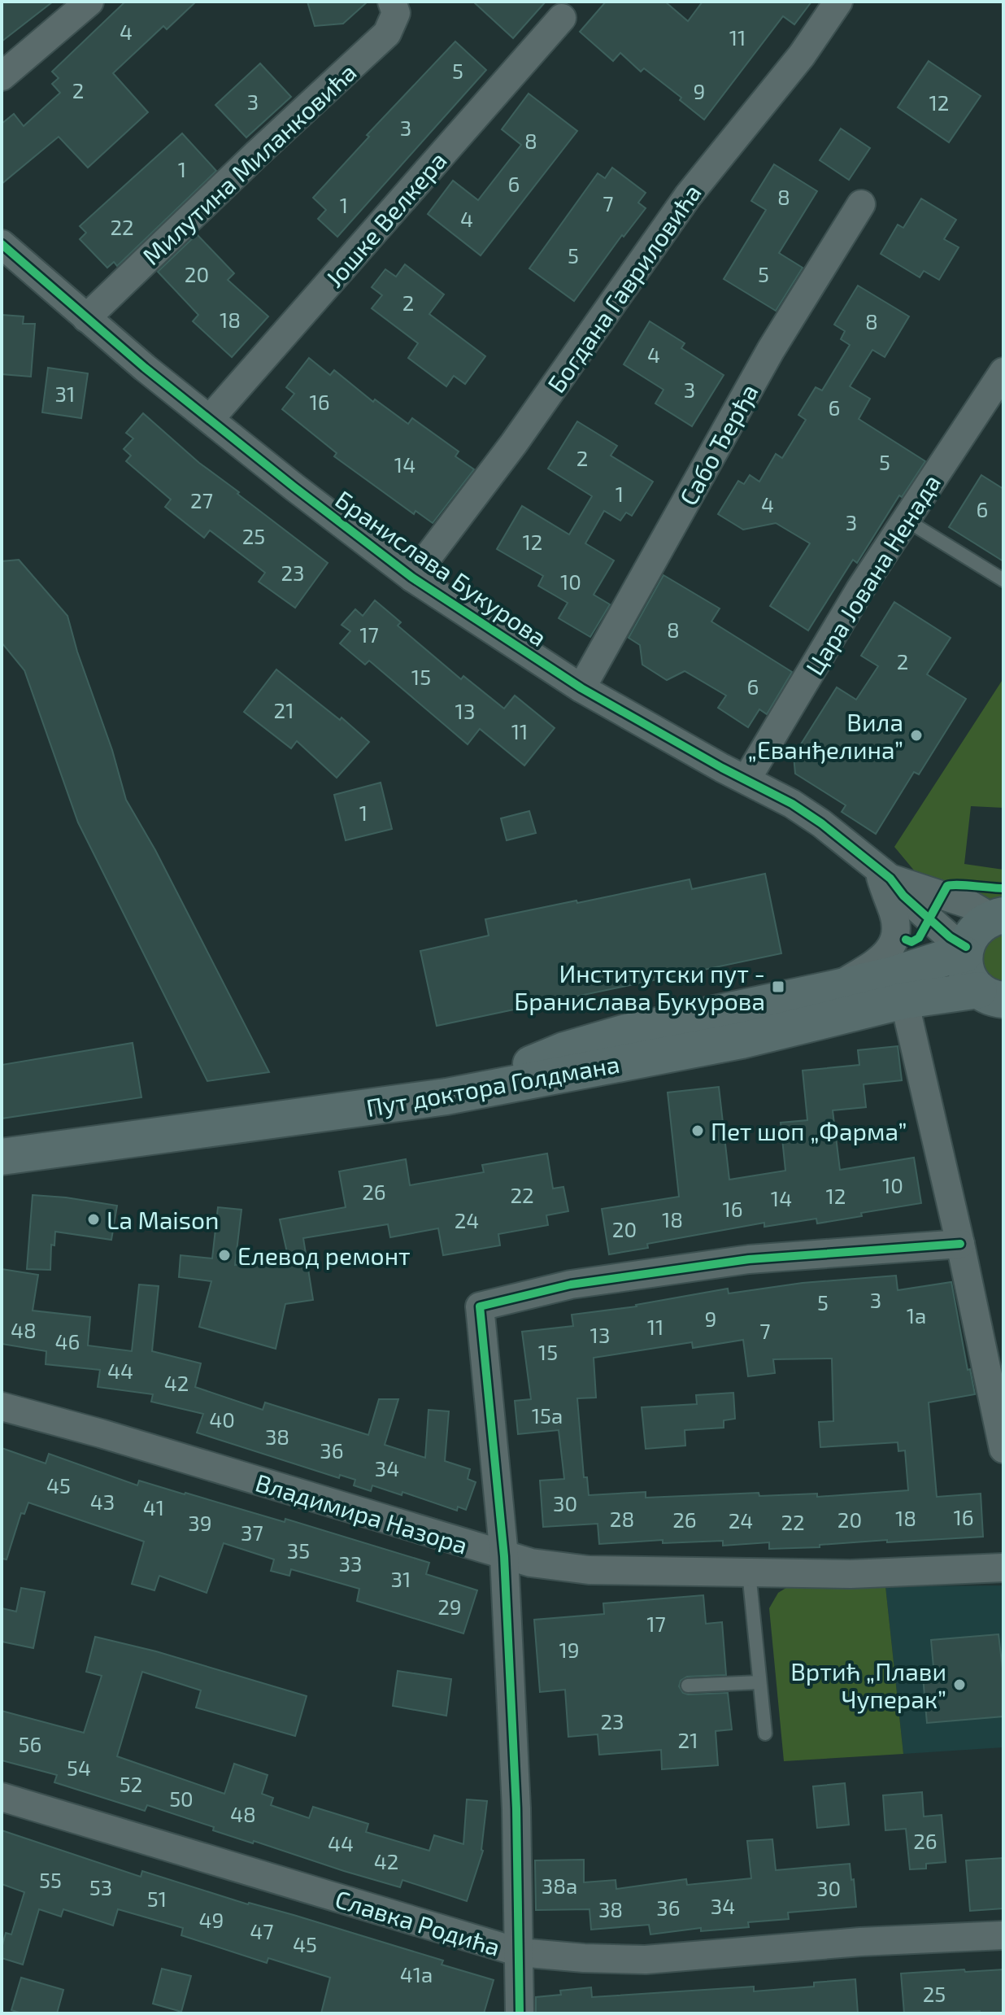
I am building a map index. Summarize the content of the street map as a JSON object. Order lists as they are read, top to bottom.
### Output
{
  "streets": {
    "street": [
      "Милутина Миланковића",
      "Јошке Велкера",
      "Богдана Гавриловића",
      "Сабо Ђерђа",
      "Бранислава Букурова",
      "Цара Јована Ненада",
      "Пут доктора Голдмана",
      "Владимира Назора",
      "Славка Родића"
    ]
  },
  "crossings": [
    ["Милутина Миланковића", "Бранислава Букурова"],
    ["Јошке Велкера", "Бранислава Букурова"],
    ["Богдана Гавриловића", "Бранислава Букурова"],
    ["Сабо Ђерђа", "Бранислава Букурова"],
    ["Бранислава Букурова", "Цара Јована Ненада"]
  ],
  "places": {
    "other": [
      "Вила „Еванђелина”",
      "Пет шоп „Фарма”",
      "La Maison",
      "Елевод ремонт",
      "Вртић „Плави Чуперак”"
    ],
    "transit": ["Институтски пут - Бранислава Букурова"]
  },
  "house_numbers": [
    "4",
    "11",
    "5",
    "2",
    "9",
    "3",
    "12",
    "3",
    "8",
    "1",
    "6",
    "8",
    "7",
    "1",
    "4",
    "22",
    "5",
    "20",
    "5",
    "2",
    "18",
    "8",
    "4",
    "3",
    "31",
    "16",
    "6",
    "2",
    "5",
    "14",
    "1",
    "27",
    "4",
    "6",
    "3",
    "25",
    "12",
    "23",
    "10",
    "8",
    "17",
    "2",
    "15",
    "6",
    "21",
    "13",
    "11",
    "1",
    "10",
    "26",
    "22",
    "12",
    "14",
    "16",
    "18",
    "24",
    "20",
    "3",
    "5",
    "1a",
    "9",
    "11",
    "48",
    "7",
    "13",
    "46",
    "15",
    "44",
    "42",
    "15a",
    "40",
    "38",
    "36",
    "34",
    "45",
    "43",
    "30",
    "41",
    "16",
    "18",
    "28",
    "26",
    "20",
    "24",
    "22",
    "39",
    "37",
    "35",
    "33",
    "31",
    "29",
    "17",
    "19",
    "23",
    "21",
    "56",
    "54",
    "52",
    "50",
    "48",
    "26",
    "44",
    "42",
    "55",
    "38a",
    "53",
    "30",
    "51",
    "34",
    "36",
    "38",
    "49",
    "47",
    "45",
    "41a",
    "25"
  ]
}
